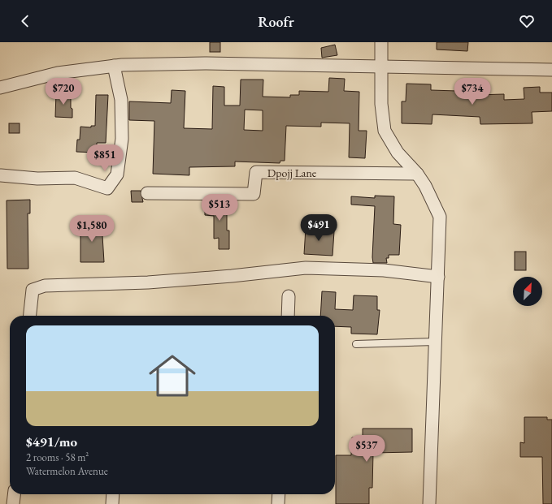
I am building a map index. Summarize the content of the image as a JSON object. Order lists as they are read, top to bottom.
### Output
{
  "streets": {
    "street": ["Dpojj Lane"]
  },
  "north": "top right",
  "page": {
    "header": "Roofr",
    "price": [
      "$720",
      "$734",
      "$851",
      "$513",
      "$491",
      "$1,580",
      "$537"
    ],
    "list": [
      {
        "name": "$491/mo",
        "note": "2 rooms · 58 m² · Watermelon Avenue"
      }
    ]
  }
}
